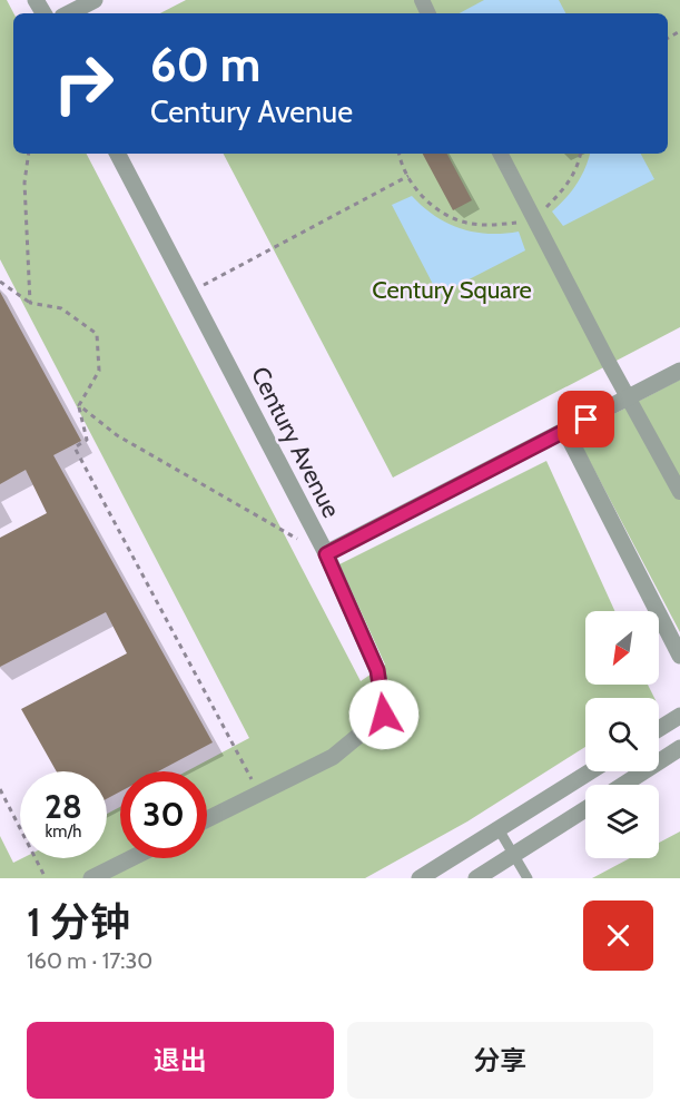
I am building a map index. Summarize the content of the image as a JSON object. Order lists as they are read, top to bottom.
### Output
{
  "streets": {
    "street": ["Century Avenue"]
  },
  "parks": ["Century Square"],
  "north": "bottom left",
  "page": {
    "turn": ["60 m", "Century Avenue"],
    "speed": "28 km/h",
    "limit": "30",
    "heading": ["1 分钟", "160 m · 17:30"],
    "buttons": ["退出", "分享"]
  }
}
